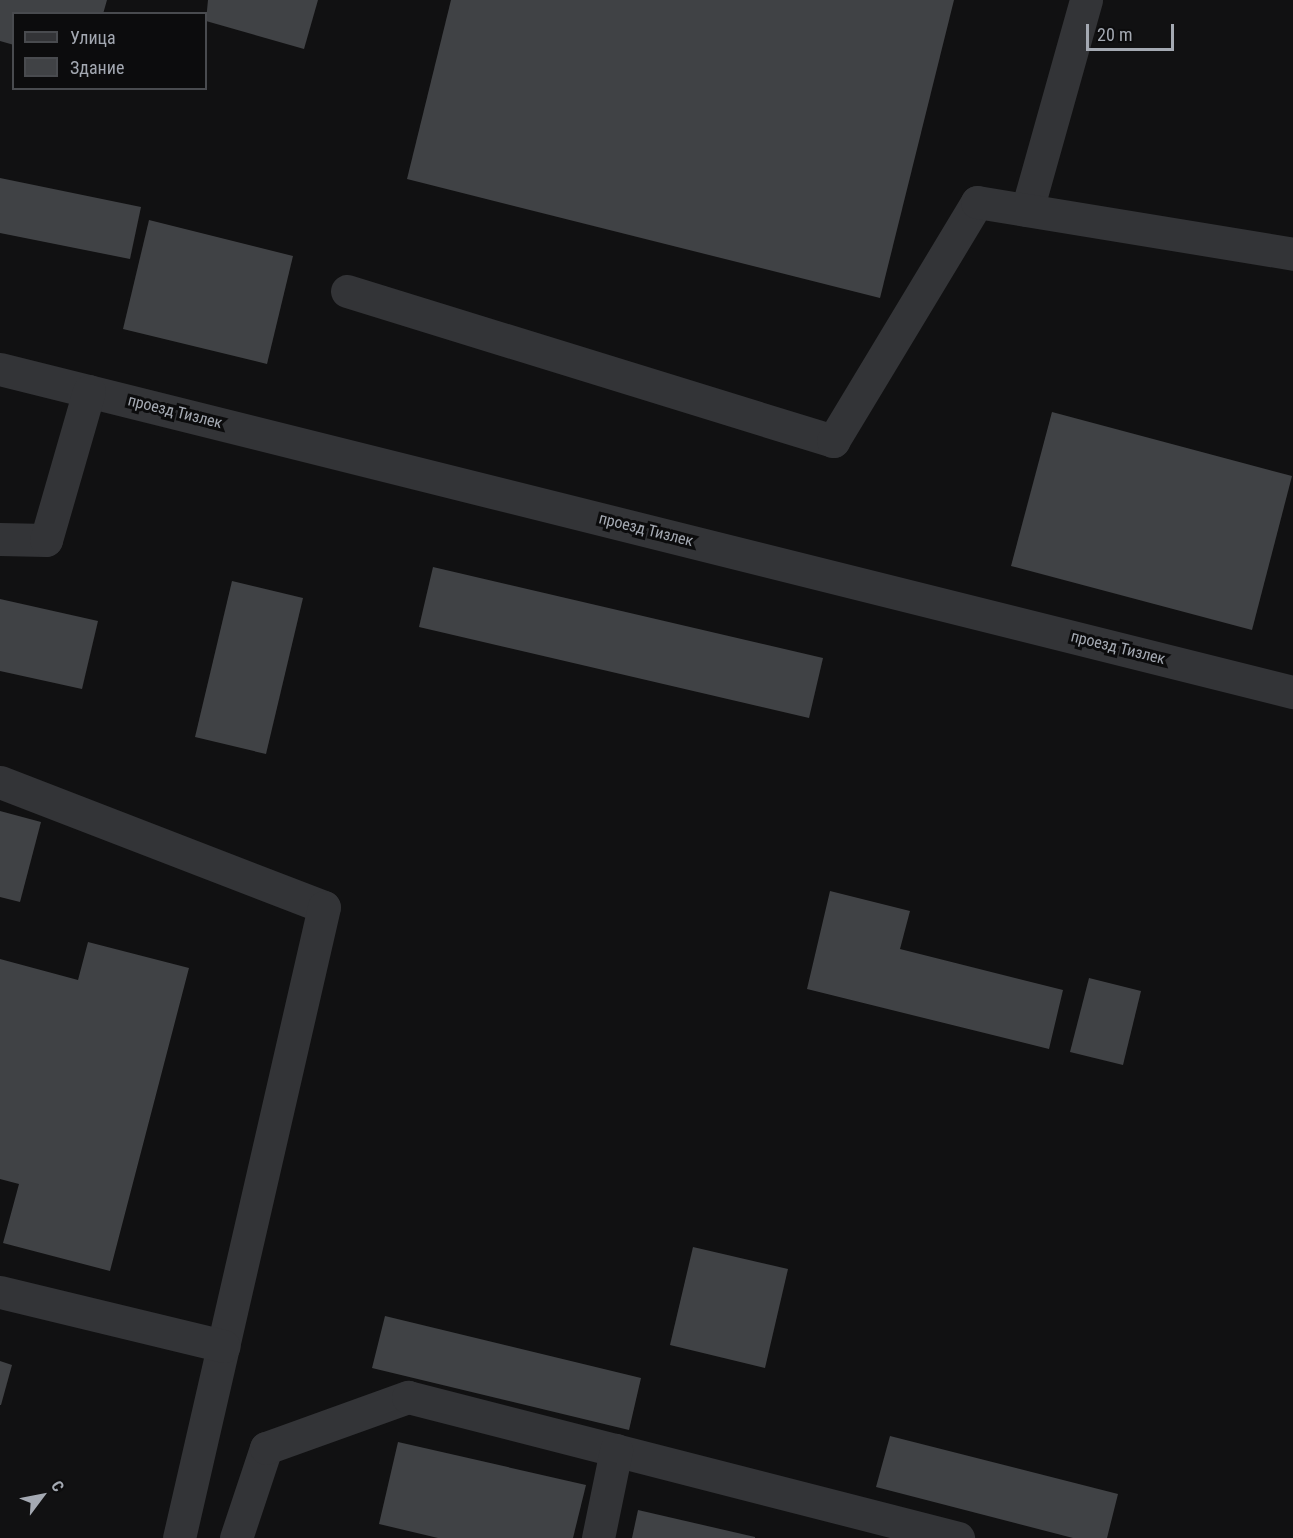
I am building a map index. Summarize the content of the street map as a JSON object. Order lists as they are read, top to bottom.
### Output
{
  "streets": {
    "street": ["проезд Тизлек"]
  },
  "legend": ["Улица", "Здание"],
  "scale_bar": "20 m",
  "north": "top right"
}
